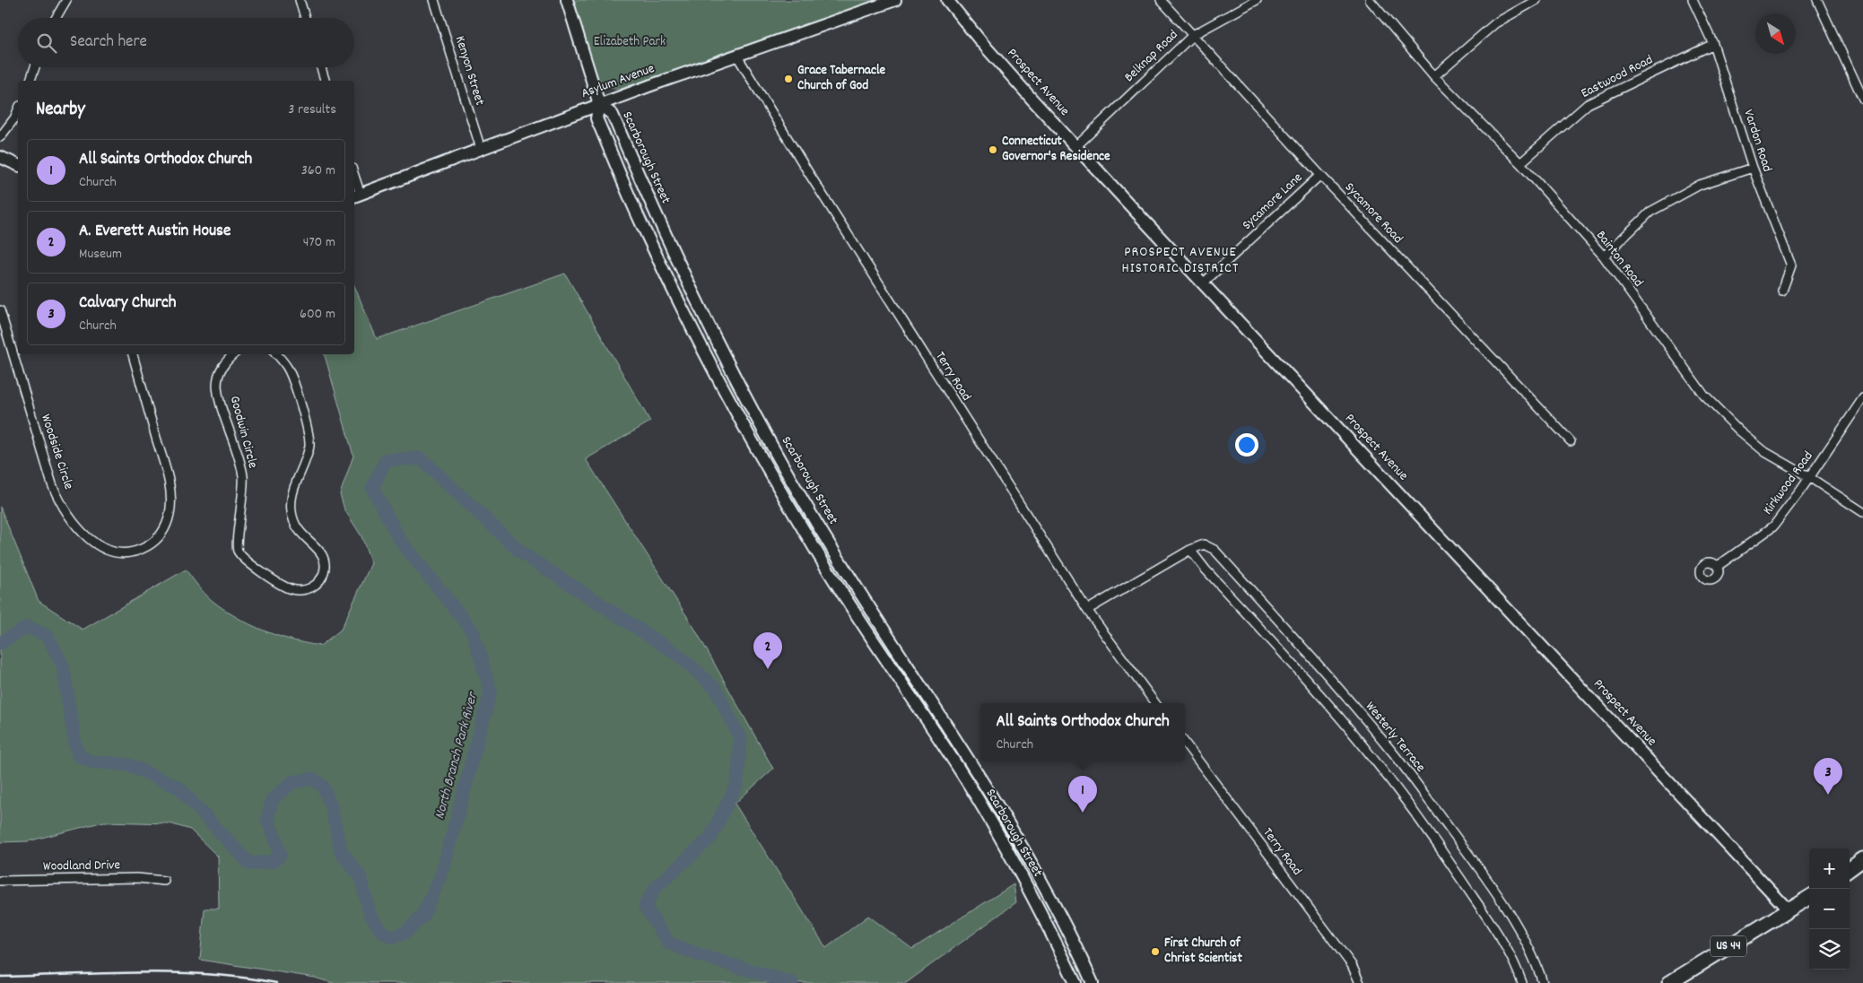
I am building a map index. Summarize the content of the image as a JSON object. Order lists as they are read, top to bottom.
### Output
{
  "streets": {
    "highway": ["US 44"],
    "main road": ["Asylum Avenue", "Prospect Avenue", "Scarborough Street"],
    "street": [
      "Belknap Road",
      "Kenyon Street",
      "Eastwood Road",
      "Vardon Road",
      "Sycamore Lane",
      "Sycamore Road",
      "Bainton Road",
      "Terry Road",
      "Goodwin Circle",
      "Woodside Circle",
      "Kirkwood Road",
      "Westerly Terrace",
      "Woodland Drive"
    ]
  },
  "crossings": [
    ["Belknap Road", "Prospect Avenue"],
    ["Belknap Road", "Sycamore Road"],
    ["Kenyon Street", "Asylum Avenue"],
    ["Eastwood Road", "Vardon Road"],
    ["Eastwood Road", "Bainton Road"],
    ["Asylum Avenue", "Scarborough Street"],
    ["Asylum Avenue", "Terry Road"],
    ["Prospect Avenue", "Sycamore Lane"],
    ["Prospect Avenue", "US 44"],
    ["Sycamore Lane", "Sycamore Road"],
    ["Bainton Road", "Kirkwood Road"],
    ["Terry Road", "Westerly Terrace"]
  ],
  "districts": ["PROSPECT AVENUE HISTORIC DISTRICT"],
  "water": ["North Branch Park River"],
  "parks": ["Elizabeth Park"],
  "places": ["Grace Tabernacle Church of God", "Connecticut Governor's Residence", "First Church of Christ Scientist"],
  "north": "bottom right",
  "page": {
    "search": "Search here",
    "heading": ["Nearby", "3 results"],
    "list": [
      {
        "mark": "1",
        "name": "All Saints Orthodox Church",
        "note": "Church",
        "value": "360 m"
      },
      {
        "mark": "2",
        "name": "A. Everett Austin House",
        "note": "Museum",
        "value": "470 m"
      },
      {
        "mark": "3",
        "name": "Calvary Church",
        "note": "Church",
        "value": "600 m"
      }
    ],
    "pins": ["2", "3", "1"],
    "popup": ["All Saints Orthodox Church", "Church"],
    "map_buttons": ["+", "−"]
  }
}
